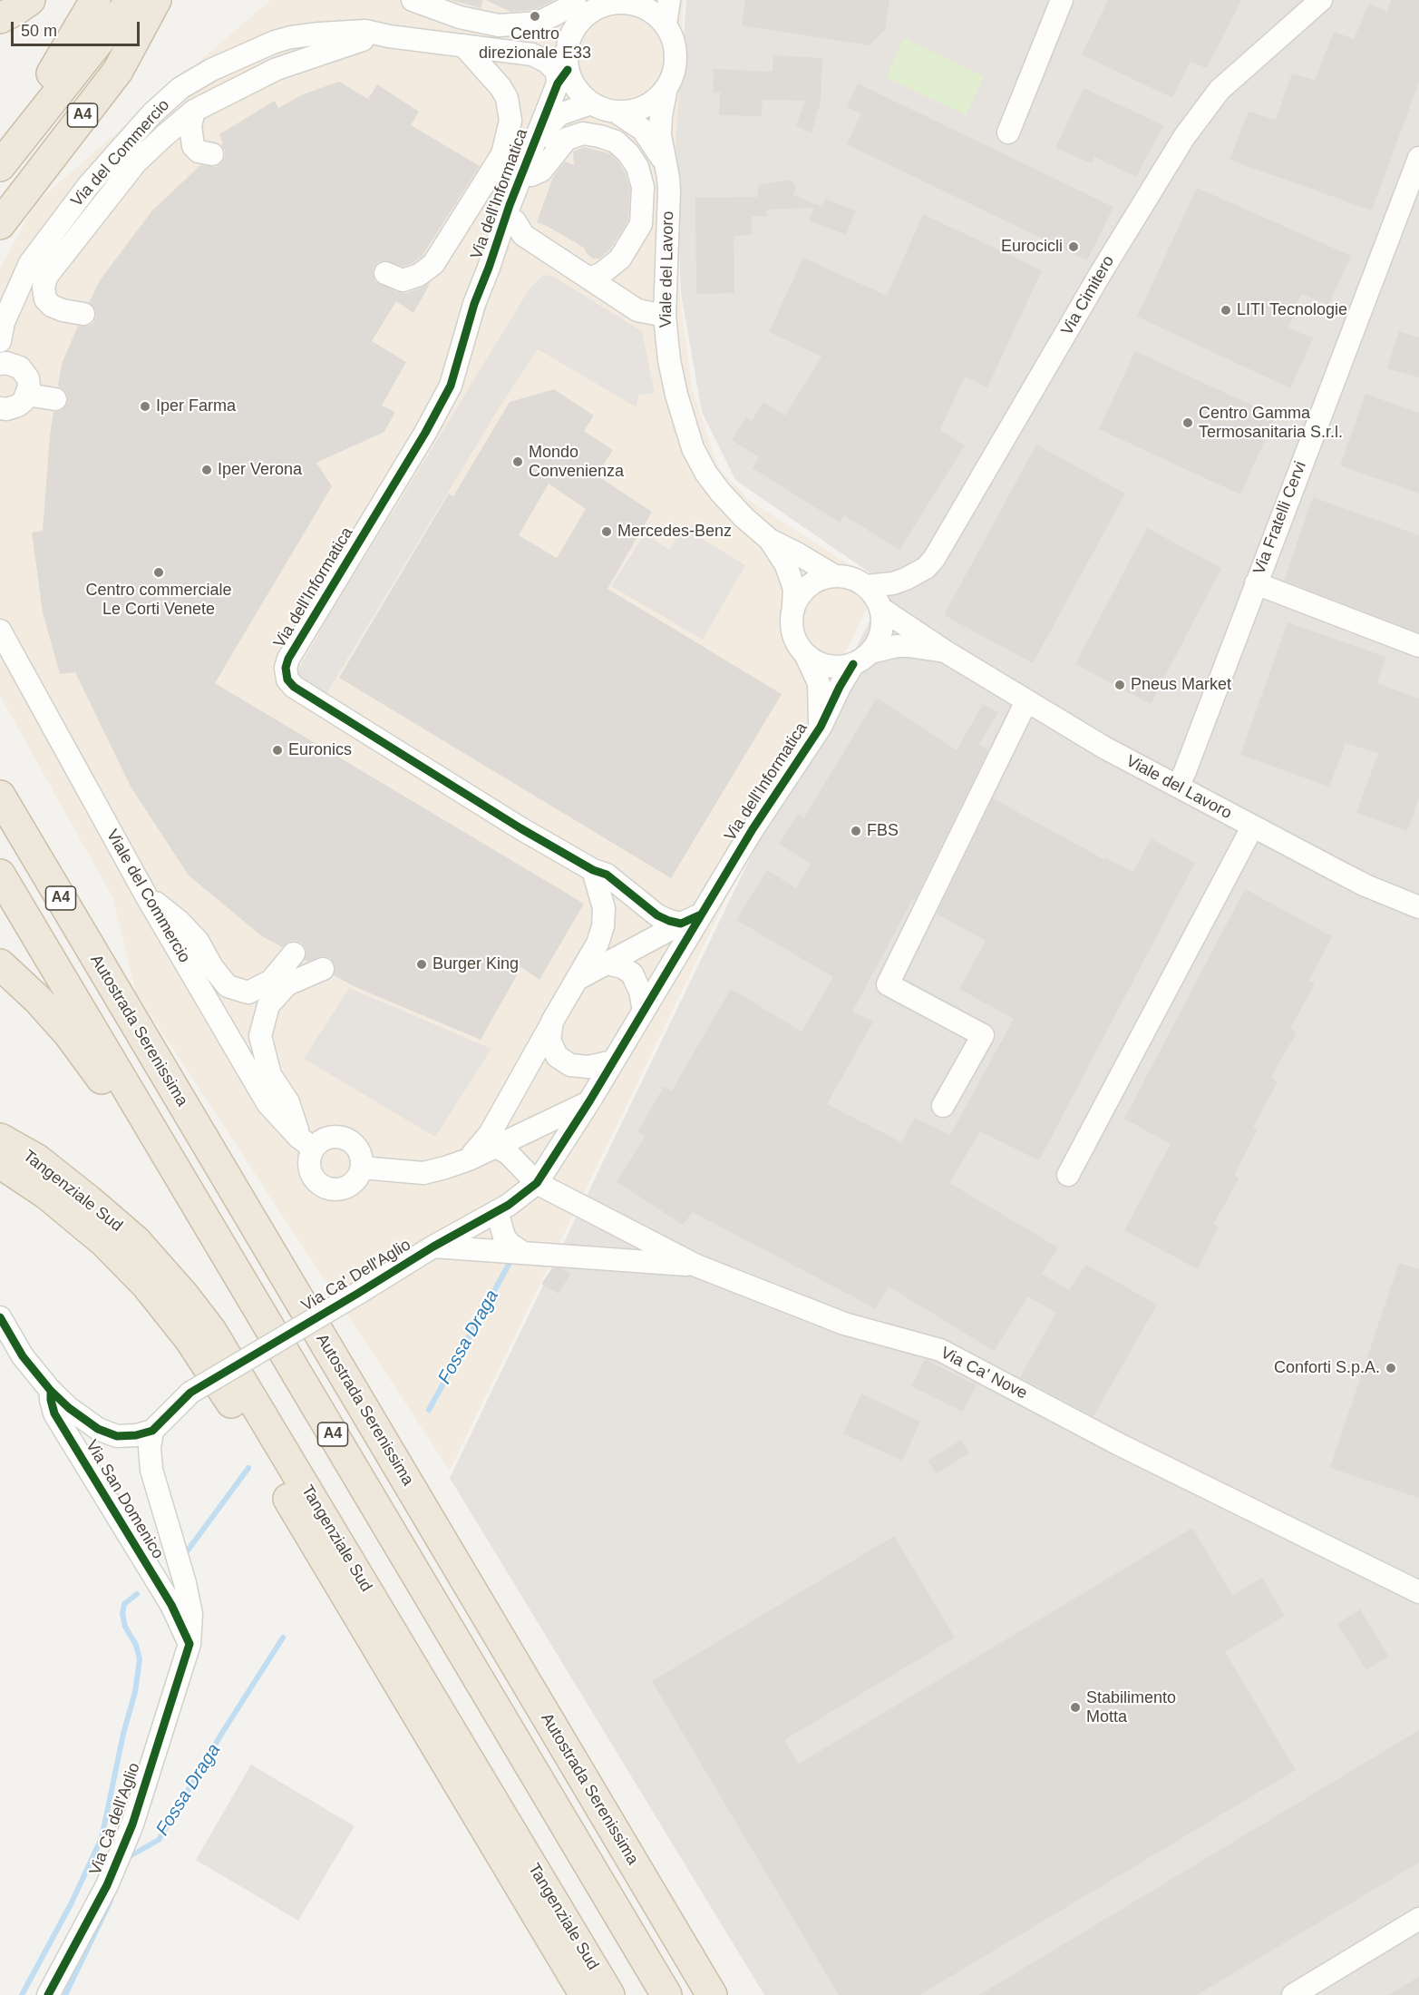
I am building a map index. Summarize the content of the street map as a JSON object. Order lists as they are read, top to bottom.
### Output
{
  "streets": {
    "highway": ["A4", "Autostrada Serenissima", "Tangenziale Sud"],
    "street": [
      "Via del Commercio",
      "Via dell'Informatica",
      "Viale del Lavoro",
      "Via Cimitero",
      "Via Fratelli Cervi",
      "Viale del Commercio",
      "Via Ca' Dell'Aglio",
      "Via Ca' Nove",
      "Via San Domenico",
      "Via Cà dell'Aglio"
    ]
  },
  "crossings": [
    ["Via del Commercio", "Via dell'Informatica"],
    ["Via del Commercio", "Viale del Lavoro"],
    ["Via dell'Informatica", "Viale del Lavoro"],
    ["Via dell'Informatica", "Via Cimitero"],
    ["Via dell'Informatica", "Via Ca' Dell'Aglio"],
    ["Via dell'Informatica", "Via Ca' Nove"],
    ["Viale del Lavoro", "Via Cimitero"],
    ["Viale del Lavoro", "Via Fratelli Cervi"],
    ["Via Ca' Dell'Aglio", "Via Ca' Nove"],
    ["Via Ca' Dell'Aglio", "Via Cà dell'Aglio"],
    ["Via San Domenico", "Via Cà dell'Aglio"]
  ],
  "water": ["Fossa Draga"],
  "places": [
    "Centro direzionale E33",
    "Eurocicli",
    "LITI Tecnologie",
    "Iper Farma",
    "Centro Gamma Termosanitaria S.r.l.",
    "Mondo Convenienza",
    "Iper Verona",
    "Mercedes-Benz",
    "Centro commerciale Le Corti Venete",
    "Pneus Market",
    "Euronics",
    "FBS",
    "Burger King",
    "Conforti S.p.A.",
    "Stabilimento Motta"
  ],
  "scale_bar": "50 m"
}
